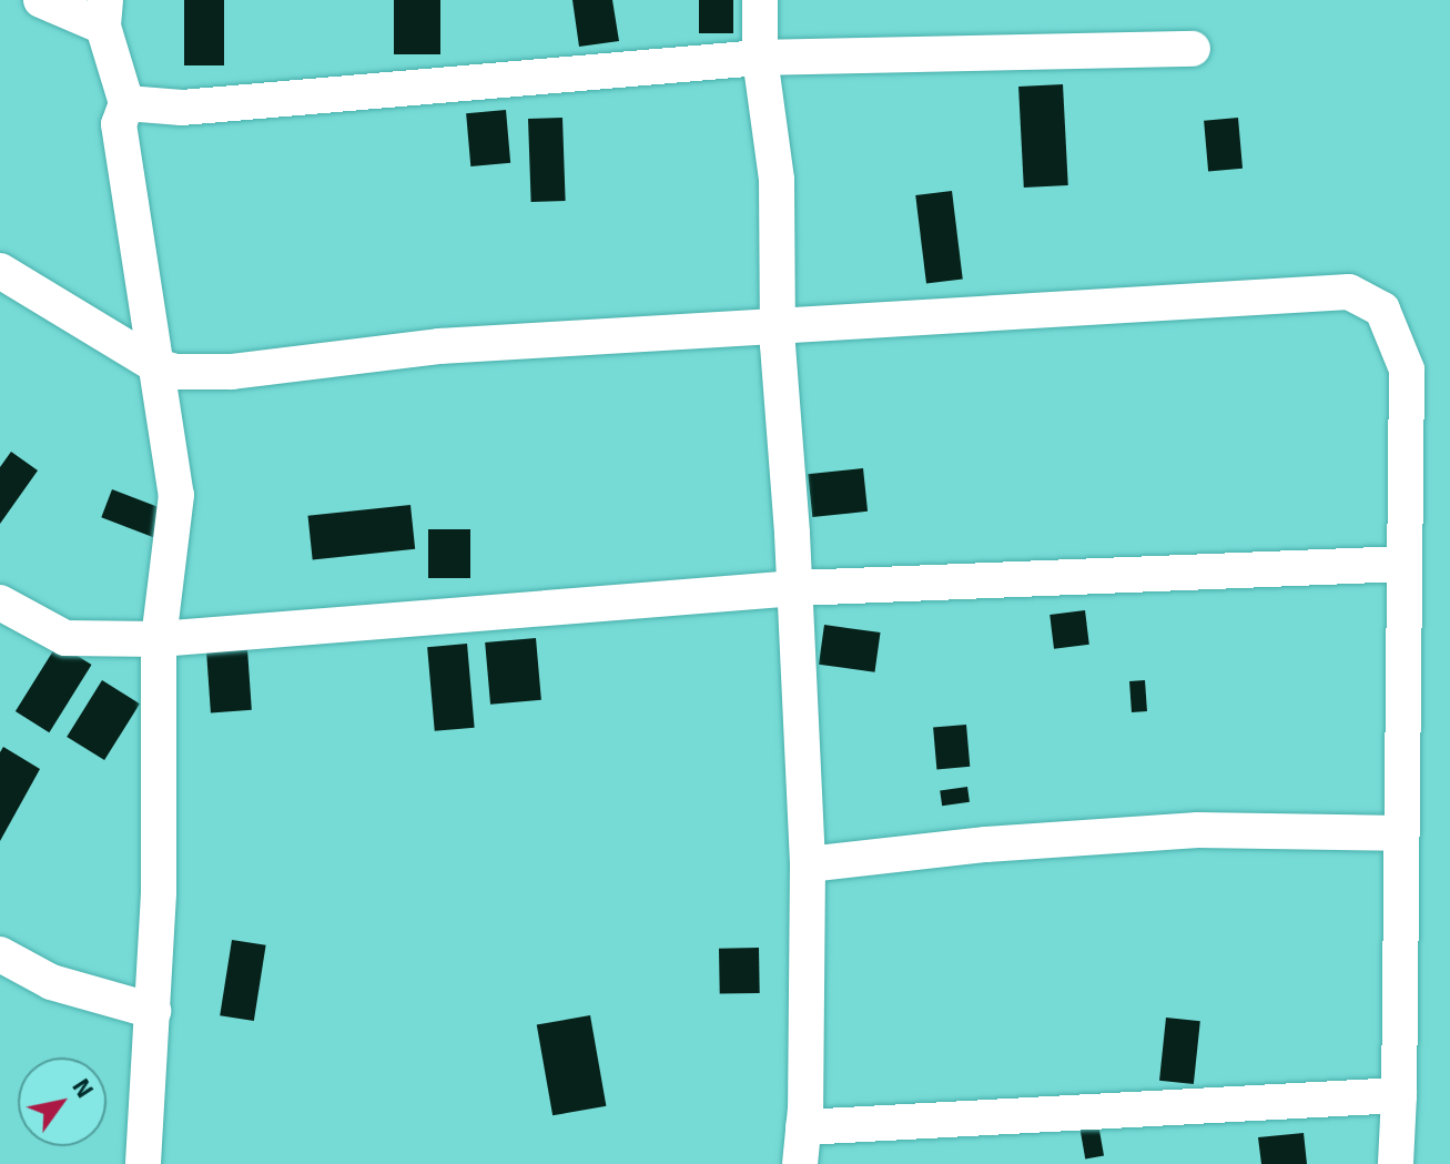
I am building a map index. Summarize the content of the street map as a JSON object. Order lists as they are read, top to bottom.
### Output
{
  "north": "top right"
}
